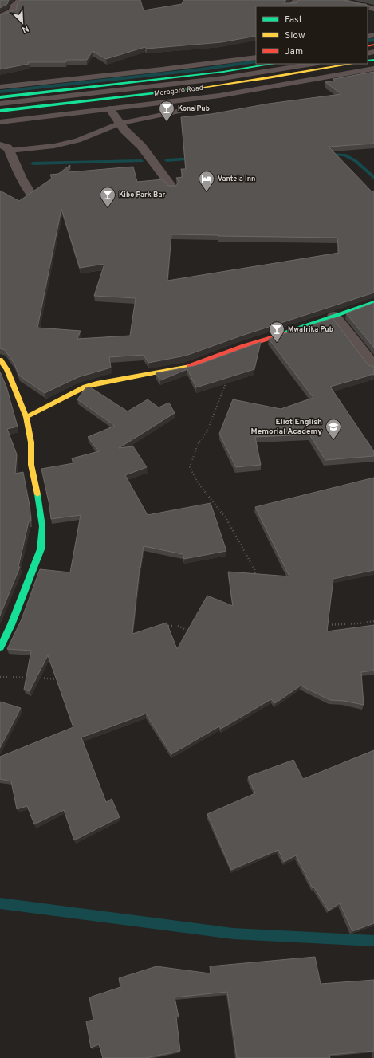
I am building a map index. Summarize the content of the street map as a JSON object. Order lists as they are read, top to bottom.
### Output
{
  "streets": {
    "main road": ["Morogoro Road"]
  },
  "places": {
    "bar": ["Kona Pub", "Kibo Park Bar", "Mwafrika Pub"],
    "hotel": ["Vantela Inn"],
    "school or university": ["Eliot English Memorial Academy"]
  },
  "legend": ["Fast", "Slow", "Jam"],
  "north": "bottom right"
}
